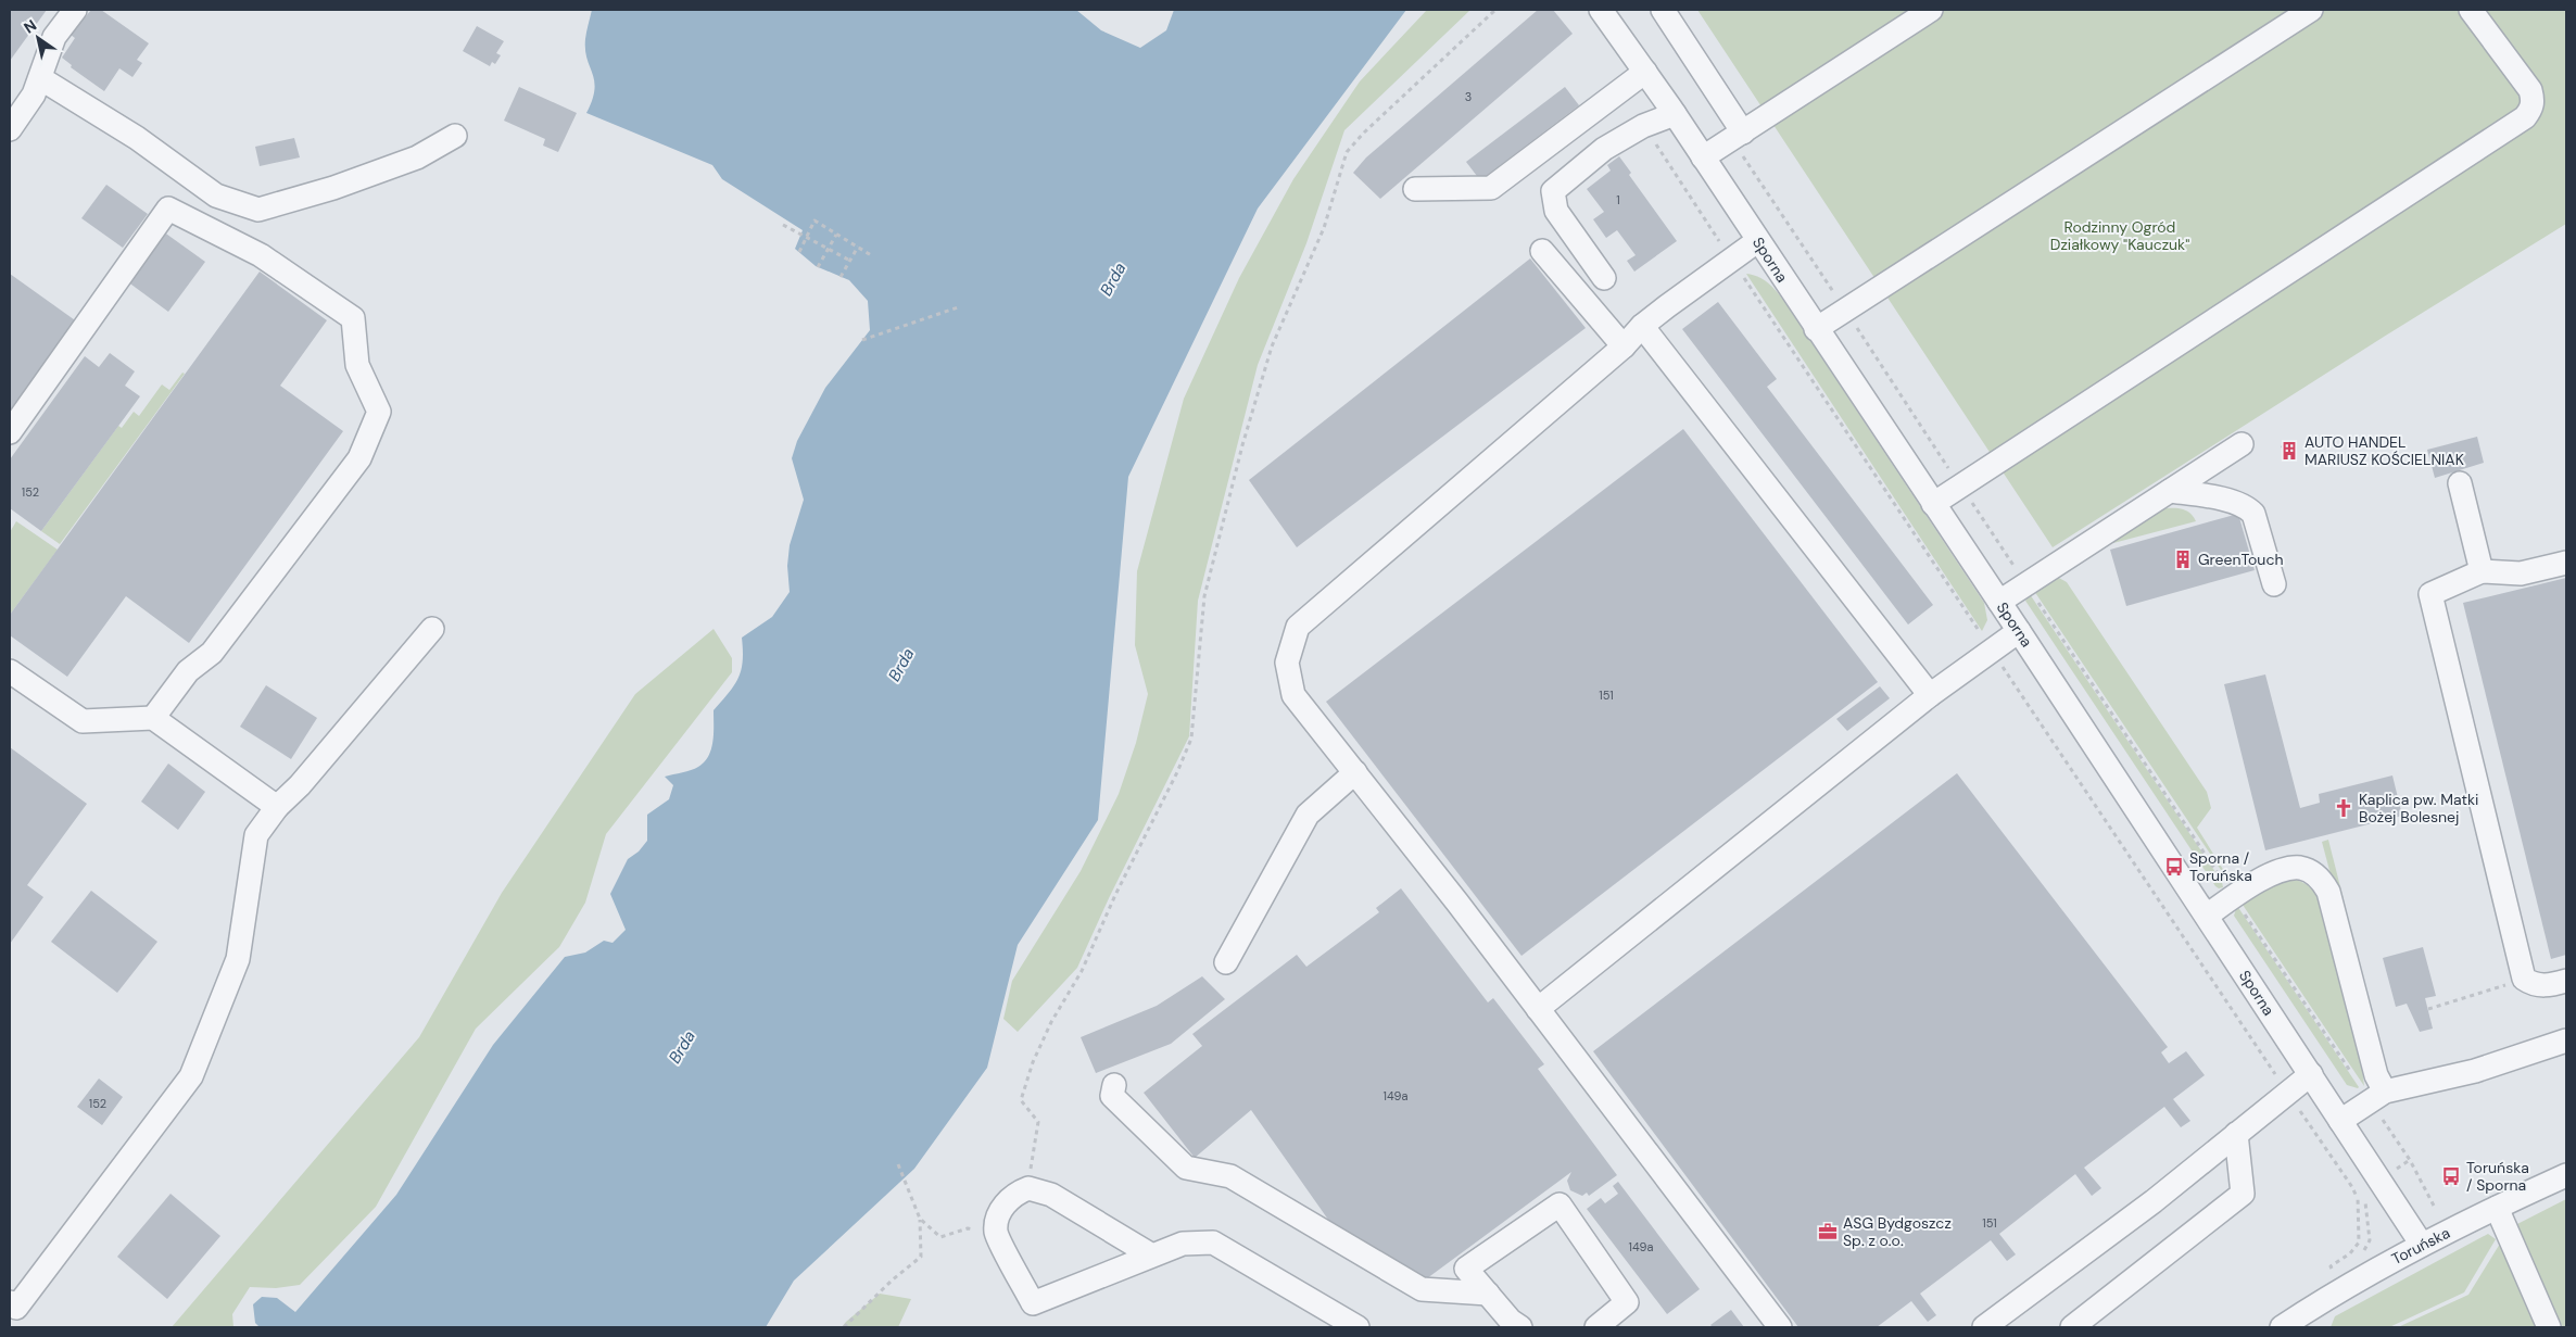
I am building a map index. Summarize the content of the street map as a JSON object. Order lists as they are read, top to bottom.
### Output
{
  "streets": {
    "street": ["Sporna", "Toruńska"]
  },
  "crossings": [
    ["Sporna", "Toruńska"]
  ],
  "water": ["Brda"],
  "parks": ["Rodzinny Ogród Działkowy \"Kauczuk\""],
  "places": {
    "building": ["AUTO HANDEL MARIUSZ KOŚCIELNIAK", "GreenTouch"],
    "church": ["Kaplica pw. Matki Bożej Bolesnej"],
    "bus stop": ["Sporna / Toruńska", "Toruńska / Sporna"],
    "office": ["ASG Bydgoszcz Sp. z o.o."]
  },
  "house_numbers": [
    "3",
    "1",
    "152",
    "151",
    "149a",
    "152",
    "151",
    "149a"
  ],
  "north": "top left"
}
